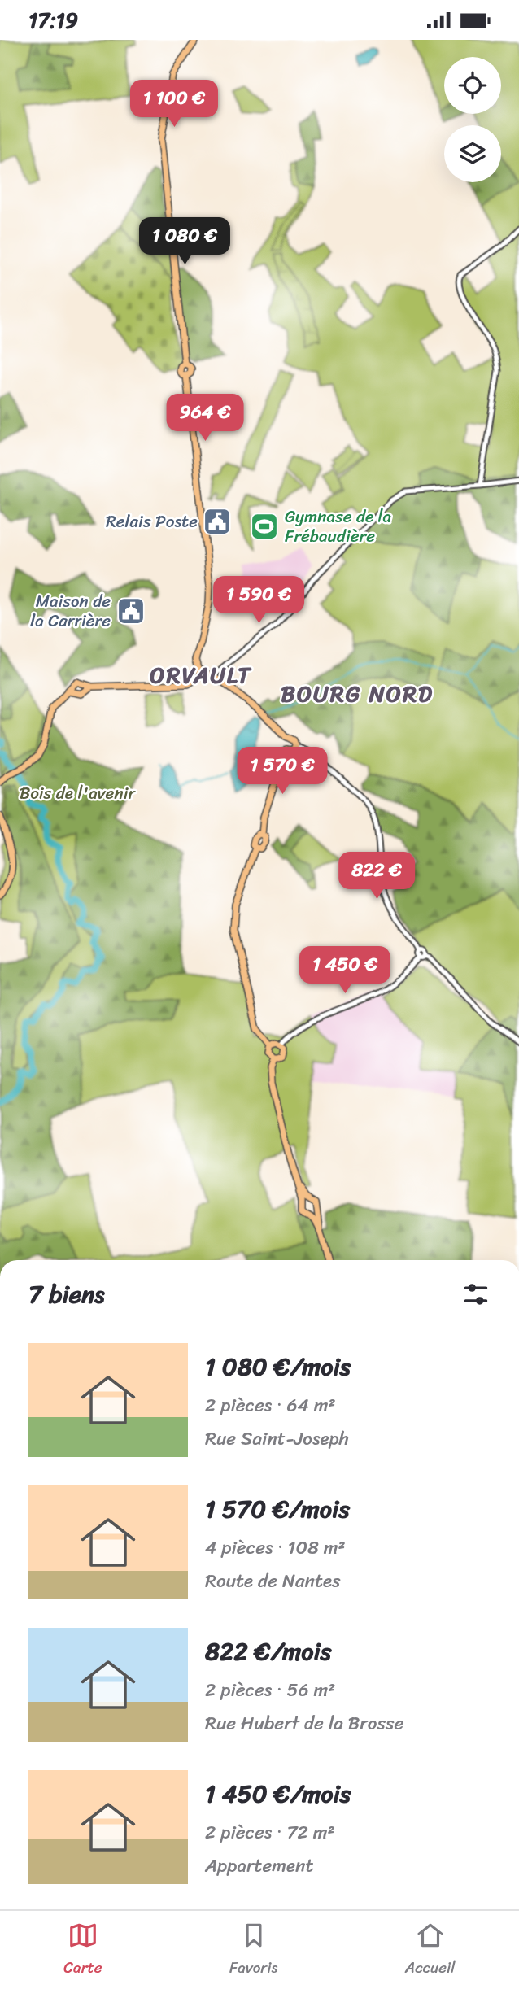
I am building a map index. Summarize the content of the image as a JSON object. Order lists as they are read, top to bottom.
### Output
{
  "districts": ["ORVAULT", "BOURG NORD"],
  "parks": ["Bois de l'avenir"],
  "places": {
    "public building": ["Relais Poste", "Maison de la Carrière"],
    "sports": ["Gymnase de la Frébaudière"]
  },
  "page": {
    "status": "17:19",
    "price": [
      "1 100 €",
      "1 080 €",
      "964 €",
      "1 590 €",
      "1 570 €",
      "822 €",
      "1 450 €"
    ],
    "heading": "7 biens",
    "list": [
      {
        "name": "1 080 €/mois",
        "note": "2 pièces · 64 m² · Rue Saint-Joseph"
      },
      {
        "name": "1 570 €/mois",
        "note": "4 pièces · 108 m² · Route de Nantes"
      },
      {
        "name": "822 €/mois",
        "note": "2 pièces · 56 m² · Rue Hubert de la Brosse"
      },
      {
        "name": "1 450 €/mois",
        "note": "2 pièces · 72 m² · Appartement"
      }
    ],
    "tabs": ["Carte", "Favoris", "Accueil"]
  }
}
